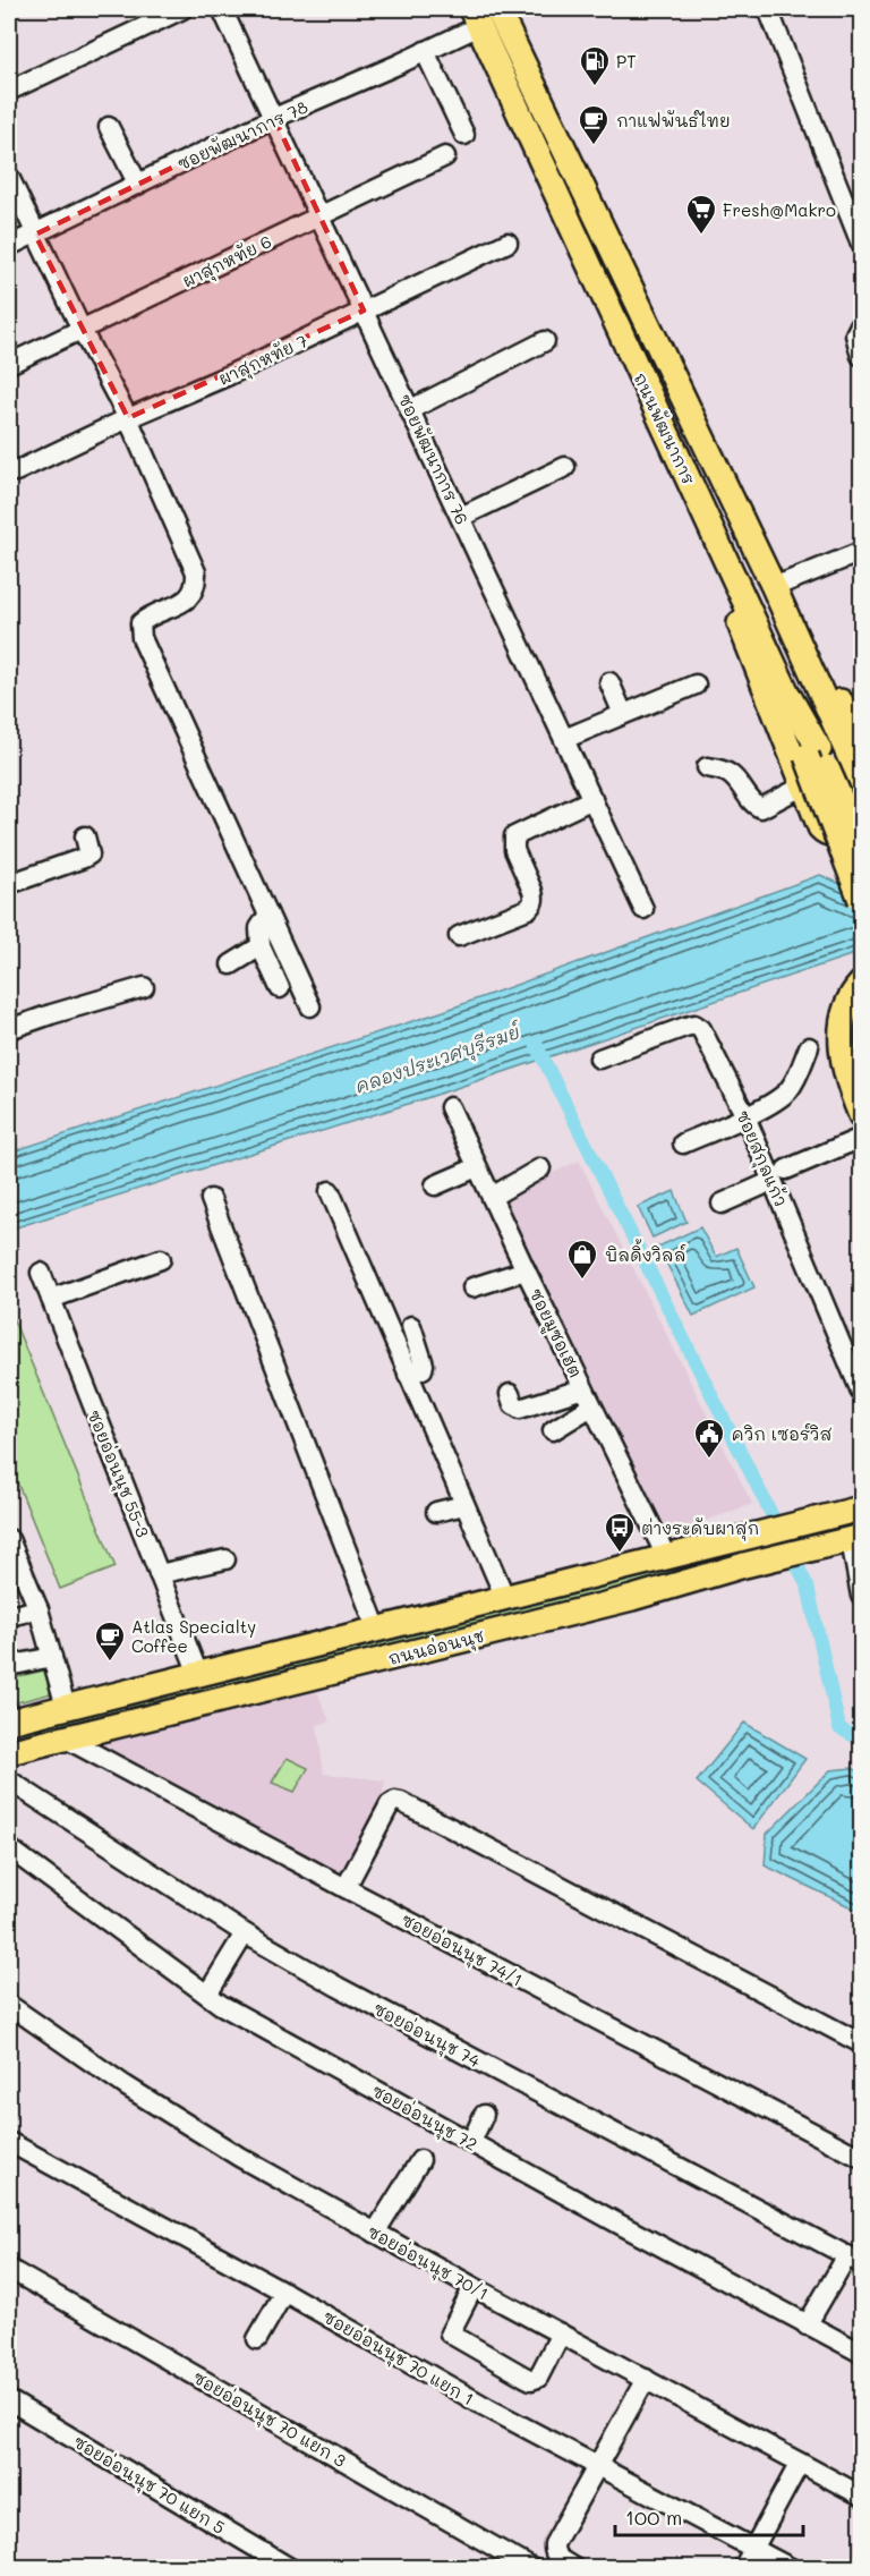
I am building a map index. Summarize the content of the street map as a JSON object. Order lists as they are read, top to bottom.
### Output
{
  "streets": {
    "main road": ["ถนนพัฒนาการ", "ถนนอ่อนนุช"],
    "street": [
      "ซอยพัฒนาการ 78",
      "ผาสุกหทัย 6",
      "ผาสุกหทัย 7",
      "ซอยพัฒนาการ 76",
      "ซอยสกุลแก้ว",
      "ซอยมูซอเฮต",
      "ซอยอ่อนนุช 55-3",
      "ซอยอ่อนนุช 74/1",
      "ซอยอ่อนนุช 74",
      "ซอยอ่อนนุช 72",
      "ซอยอ่อนนุช 70/1",
      "ซอยอ่อนนุช 70 แยก 1",
      "ซอยอ่อนนุช 70 แยก 3",
      "ซอยอ่อนนุช 70 แยก 5"
    ]
  },
  "crossings": [
    ["ซอยพัฒนาการ 78", "ถนนพัฒนาการ"],
    ["ซอยพัฒนาการ 78", "ซอยพัฒนาการ 76"],
    ["ผาสุกหทัย 6", "ซอยพัฒนาการ 76"],
    ["ผาสุกหทัย 7", "ซอยพัฒนาการ 76"],
    ["ซอยมูซอเฮต", "ถนนอ่อนนุช"],
    ["ซอยอ่อนนุช 55-3", "ถนนอ่อนนุช"],
    ["ถนนอ่อนนุช", "ซอยอ่อนนุช 74/1"]
  ],
  "water": ["คลองประเวศบุรีรมย์"],
  "places": {
    "fuel station": ["PT"],
    "cafe": ["กาแฟพันธ์ไทย", "Atlas Specialty Coffee"],
    "supermarket": ["Fresh@Makro"],
    "shop": ["บิลดิ้งวิลล์"],
    "public building": ["ควิก เซอร์วิส"],
    "bus stop": ["ต่างระดับผาสุก"]
  },
  "scale_bar": "100 m"
}
